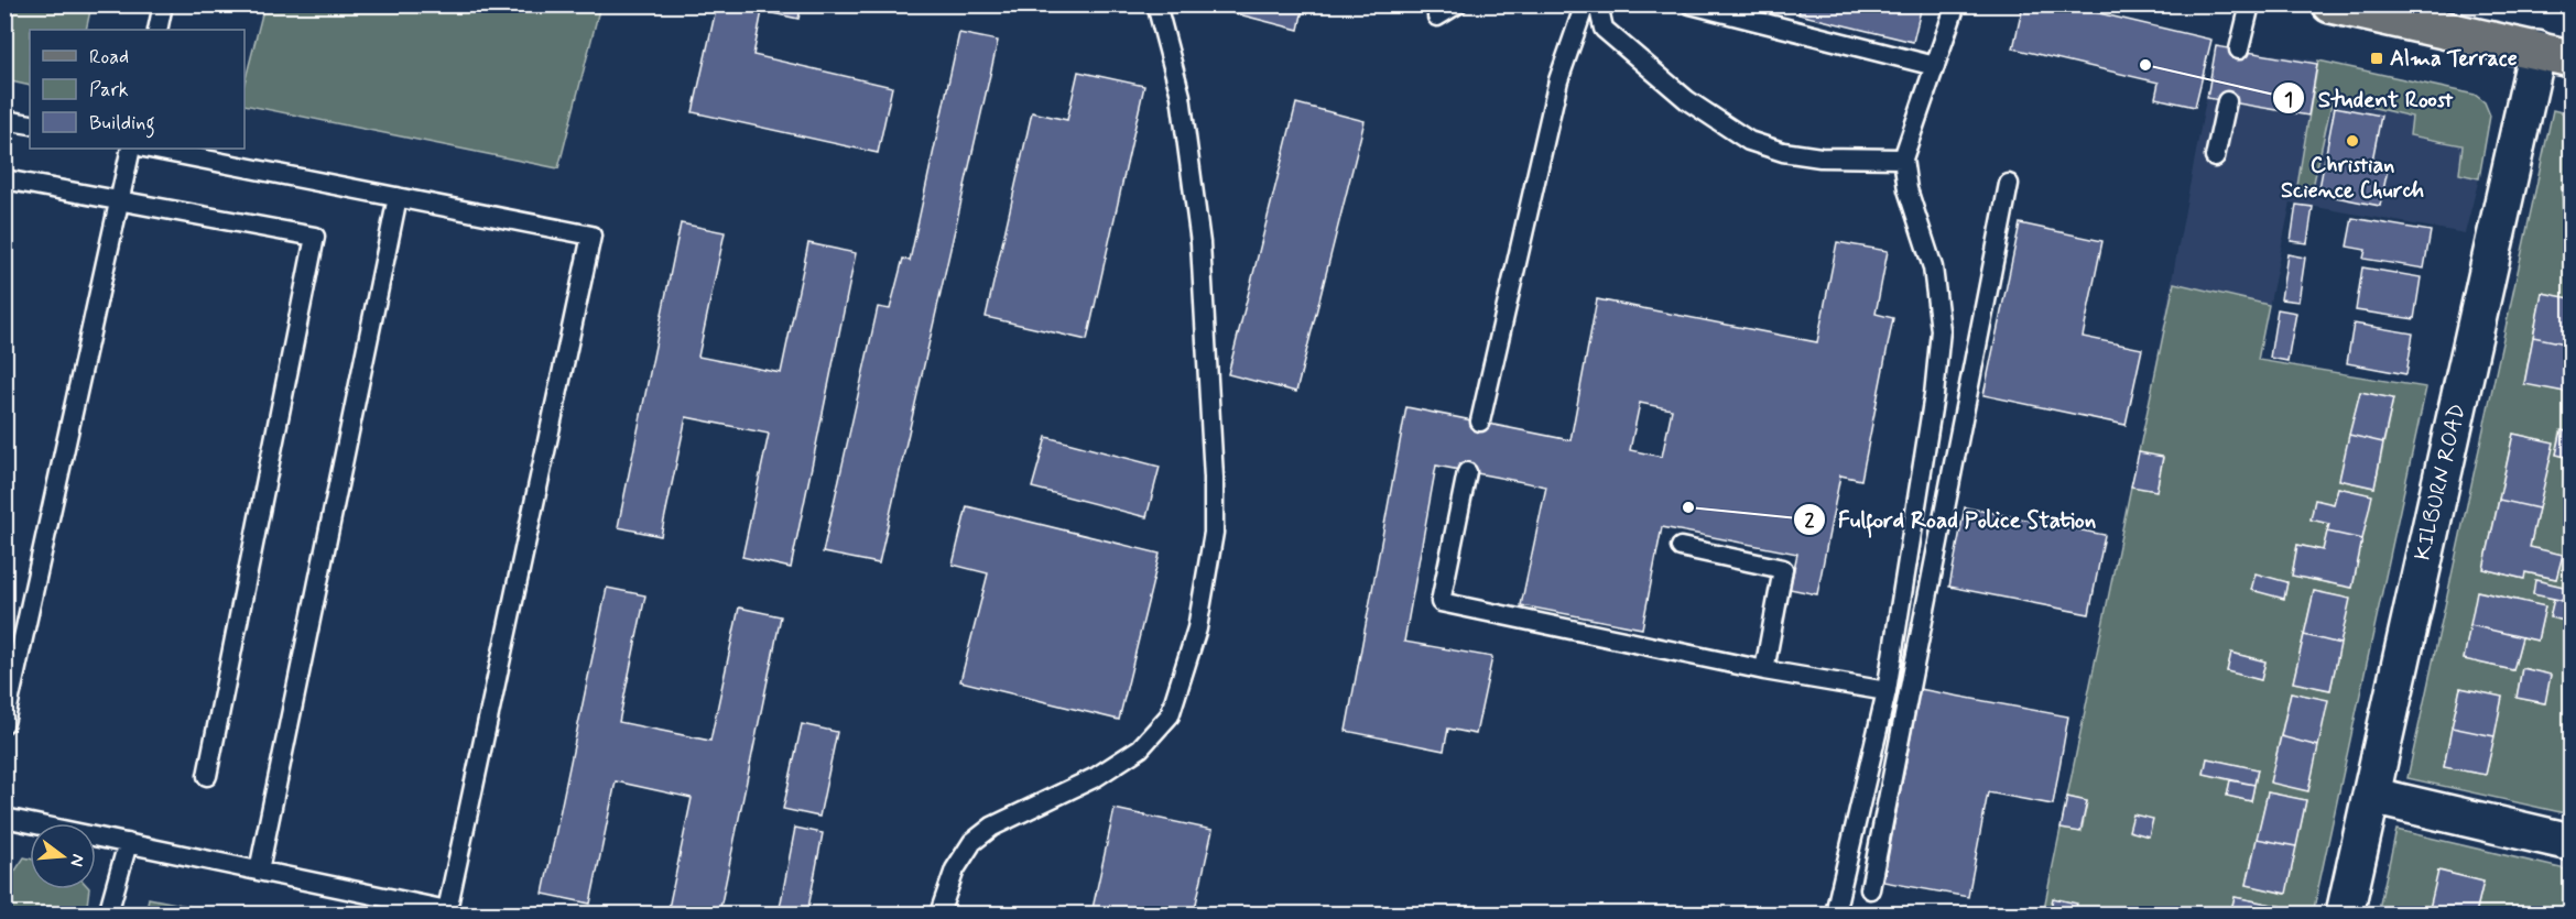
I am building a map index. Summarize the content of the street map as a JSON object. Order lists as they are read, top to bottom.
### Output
{
  "streets": {
    "street": ["KILBURN ROAD"]
  },
  "places": {
    "transit": ["Alma Terrace"],
    "other": ["Student Roost", "Christian Science Church", "Fulford Road Police Station"]
  },
  "legend": ["Road", "Park", "Building"],
  "north": "right"
}
